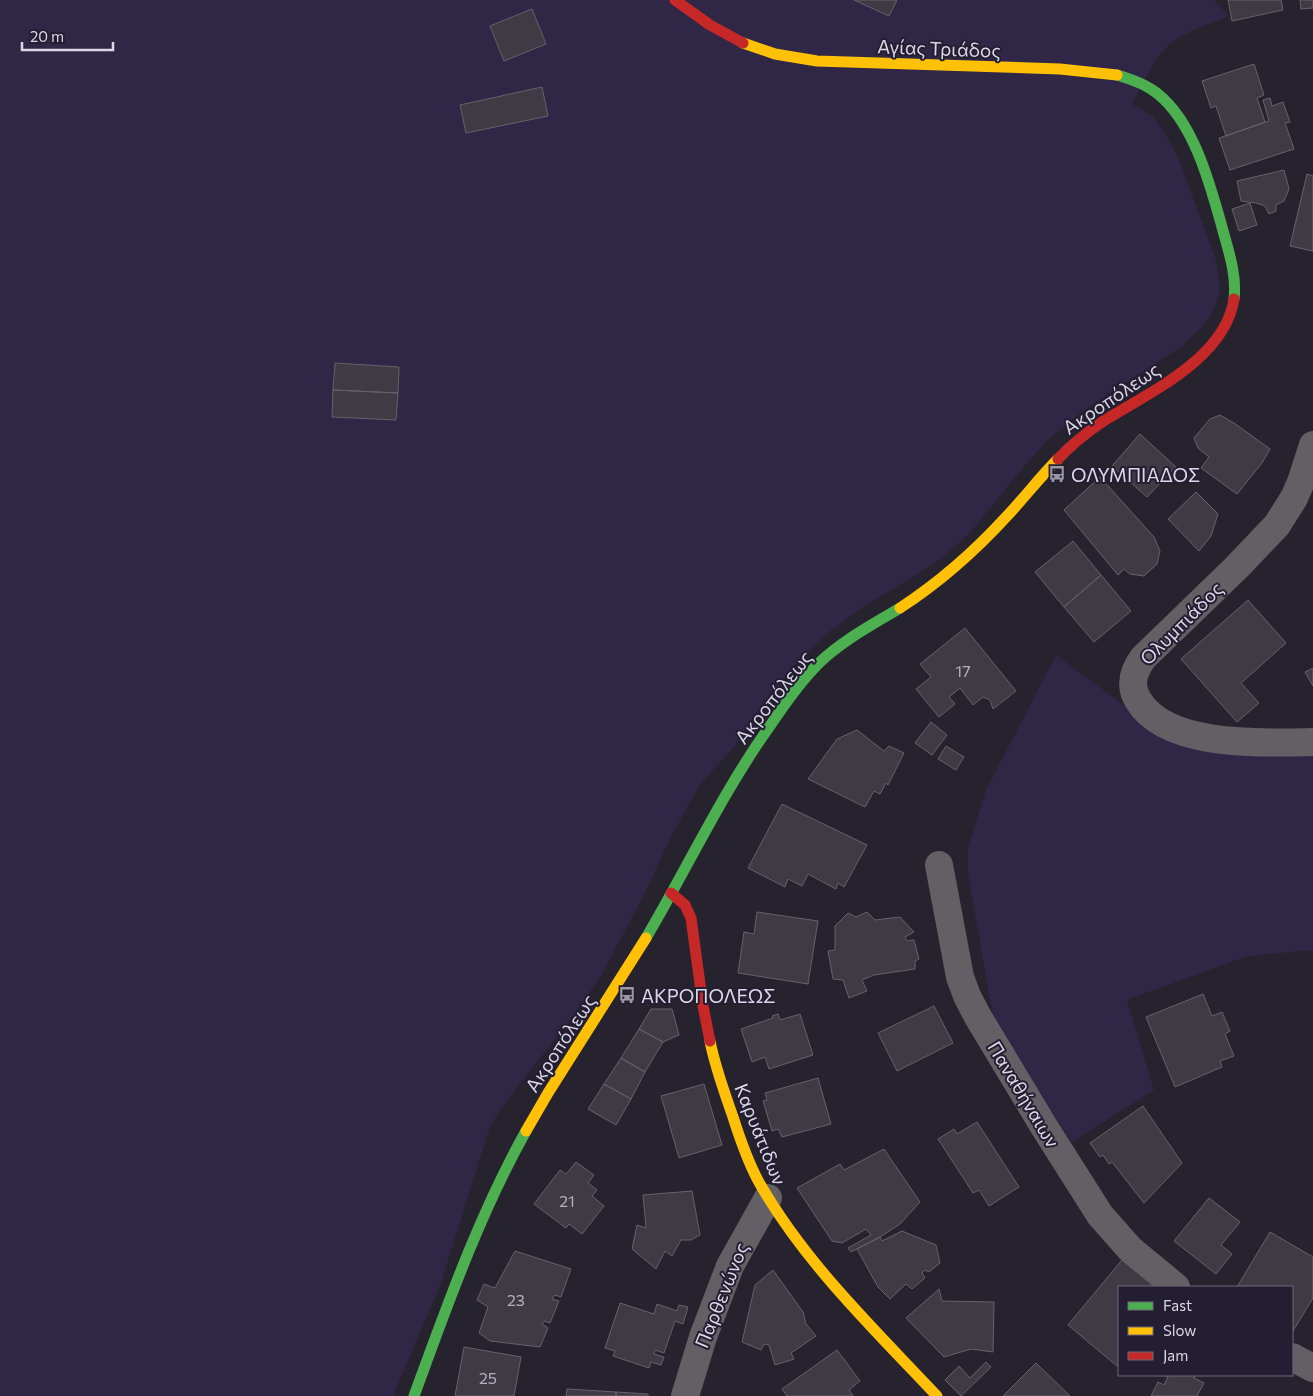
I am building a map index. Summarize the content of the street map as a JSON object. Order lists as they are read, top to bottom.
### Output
{
  "streets": {
    "street": [
      "Αγίας Τριάδος",
      "Ακροπόλεως",
      "Ολυμπιάδος",
      "Παναθήναιων",
      "Καρυάτιδων",
      "Παρθενώνος"
    ]
  },
  "crossings": [
    ["Αγίας Τριάδος", "Ακροπόλεως"],
    ["Ακροπόλεως", "Καρυάτιδων"],
    ["Καρυάτιδων", "Παρθενώνος"]
  ],
  "places": {
    "bus stop": ["ΟΛΥΜΠΙΑΔΟΣ", "ΑΚΡΟΠΟΛΕΩΣ"]
  },
  "house_numbers": [
    "17",
    "21",
    "23",
    "25"
  ],
  "legend": ["Fast", "Slow", "Jam"],
  "scale_bar": "20 m"
}
